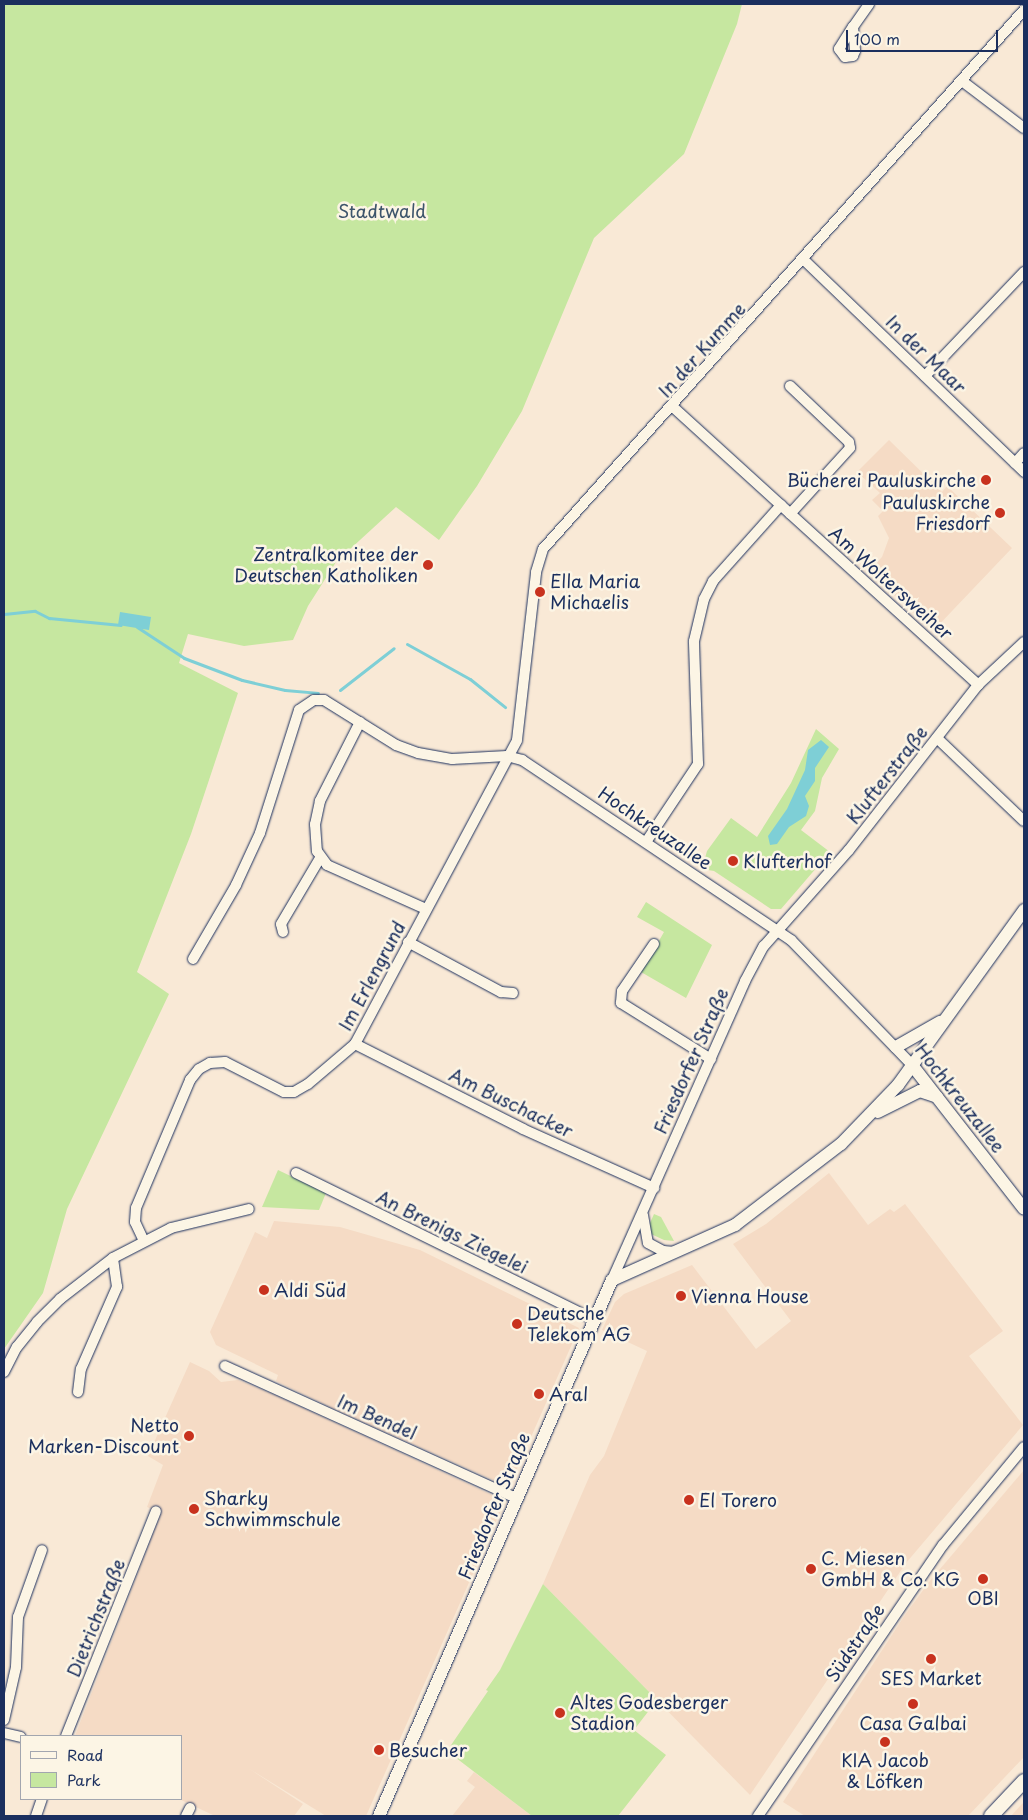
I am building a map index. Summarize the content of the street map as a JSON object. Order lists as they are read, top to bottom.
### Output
{
  "streets": {
    "street": [
      "In der Kumme",
      "In der Maar",
      "Am Woltersweiher",
      "Klufterstraße",
      "Hochkreuzallee",
      "Im Erlengrund",
      "Friesdorfer Straße",
      "Am Buschacker",
      "An Brenigs Ziegelei",
      "Im Bendel",
      "Dietrichstraße",
      "Südstraße"
    ]
  },
  "crossings": [
    ["In der Kumme", "In der Maar"],
    ["In der Kumme", "Am Woltersweiher"],
    ["In der Kumme", "Hochkreuzallee"],
    ["In der Kumme", "Im Erlengrund"],
    ["Am Woltersweiher", "Klufterstraße"],
    ["Klufterstraße", "Hochkreuzallee"],
    ["Klufterstraße", "Friesdorfer Straße"],
    ["Hochkreuzallee", "Im Erlengrund"],
    ["Hochkreuzallee", "Friesdorfer Straße"],
    ["Im Erlengrund", "Am Buschacker"],
    ["Friesdorfer Straße", "Am Buschacker"],
    ["Friesdorfer Straße", "An Brenigs Ziegelei"],
    ["Friesdorfer Straße", "Im Bendel"]
  ],
  "parks": ["Stadtwald"],
  "places": [
    "Bücherei Pauluskirche",
    "Pauluskirche Friesdorf",
    "Zentralkomitee der Deutschen Katholiken",
    "Ella Maria Michaelis",
    "Klufterhof",
    "Aldi Süd",
    "Vienna House",
    "Deutsche Telekom AG",
    "Aral",
    "Netto Marken-Discount",
    "El Torero",
    "Sharky Schwimmschule",
    "C. Miesen GmbH & Co. KG",
    "OBI",
    "SES Market",
    "Casa Galbai",
    "Altes Godesberger Stadion",
    "KIA Jacob & Löfken",
    "Besucher"
  ],
  "legend": ["Road", "Park"],
  "scale_bar": "100 m"
}
